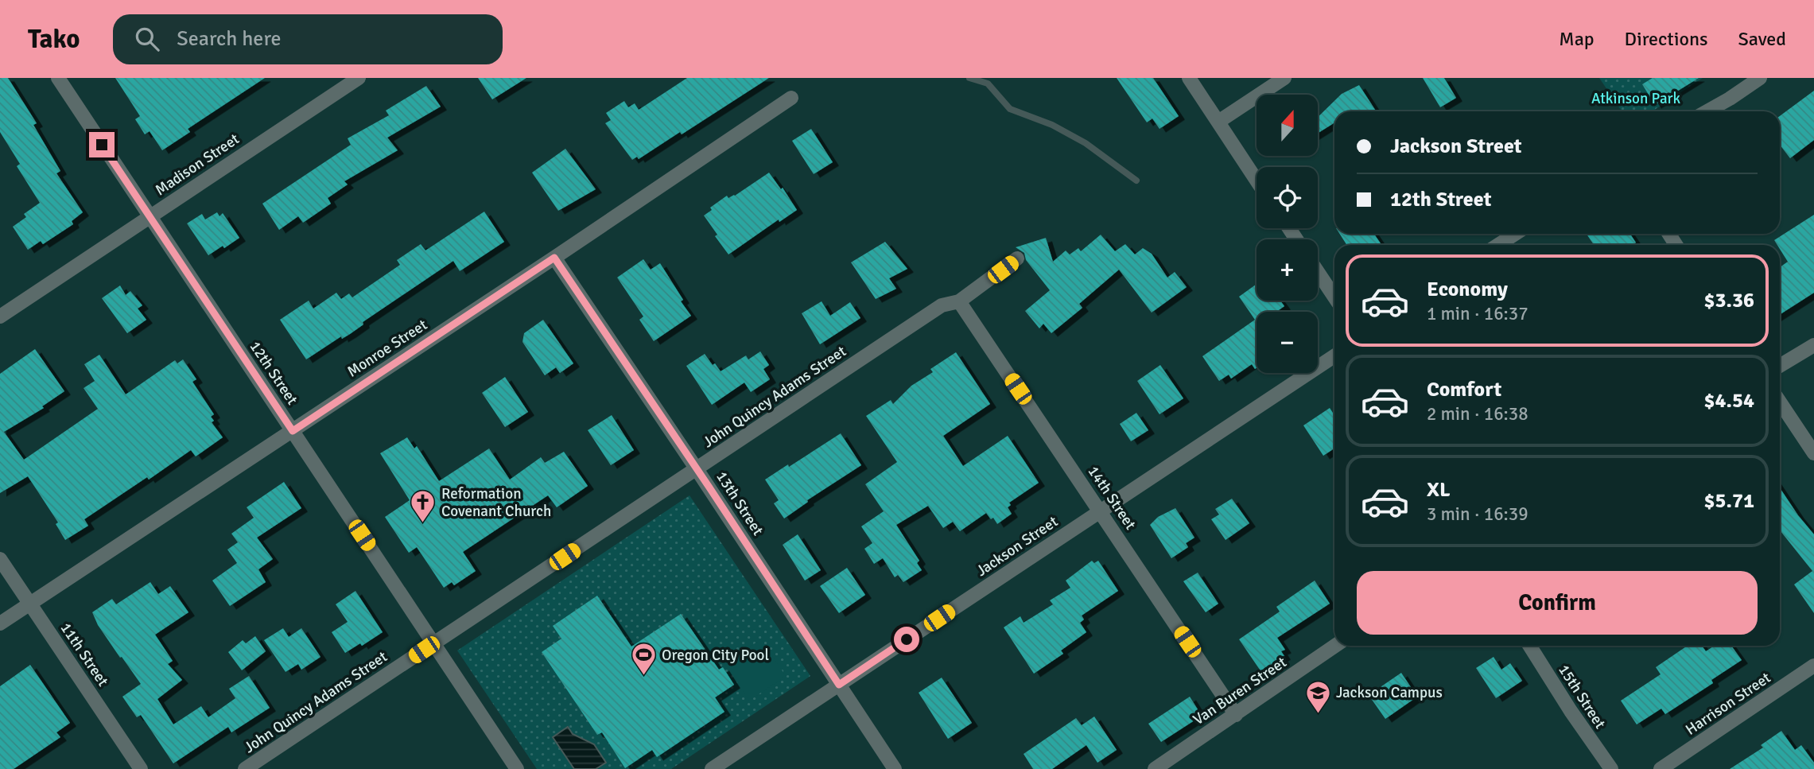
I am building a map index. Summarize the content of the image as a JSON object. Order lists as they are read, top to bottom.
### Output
{
  "streets": {
    "street": [
      "Madison Street",
      "Monroe Street",
      "12th Street",
      "John Quincy Adams Street",
      "14th Street",
      "13th Street",
      "Jackson Street",
      "11th Street",
      "Van Buren Street",
      "15th Street",
      "Harrison Street"
    ]
  },
  "crossings": [
    ["Madison Street", "12th Street"],
    ["Monroe Street", "12th Street"],
    ["Monroe Street", "13th Street"],
    ["Monroe Street", "11th Street"],
    ["12th Street", "John Quincy Adams Street"],
    ["John Quincy Adams Street", "14th Street"],
    ["John Quincy Adams Street", "13th Street"],
    ["14th Street", "Jackson Street"],
    ["14th Street", "Van Buren Street"],
    ["13th Street", "Jackson Street"]
  ],
  "parks": ["Atkinson Park"],
  "places": {
    "church": ["Reformation Covenant Church"],
    "sports": ["Oregon City Pool"],
    "school or university": ["Jackson Campus"]
  },
  "north": "top",
  "page": {
    "header": "Tako",
    "search": "Search here",
    "nav": ["Map", "Directions", "Saved"],
    "map_buttons": ["+", "−"],
    "banner": ["Jackson Street", "12th Street"],
    "list": [
      {
        "name": "Economy",
        "note": "1 min · 16:37",
        "value": "$3.36"
      },
      {
        "name": "Comfort",
        "note": "2 min · 16:38",
        "value": "$4.54"
      },
      {
        "name": "XL",
        "note": "3 min · 16:39",
        "value": "$5.71"
      }
    ],
    "buttons": "Confirm"
  }
}
